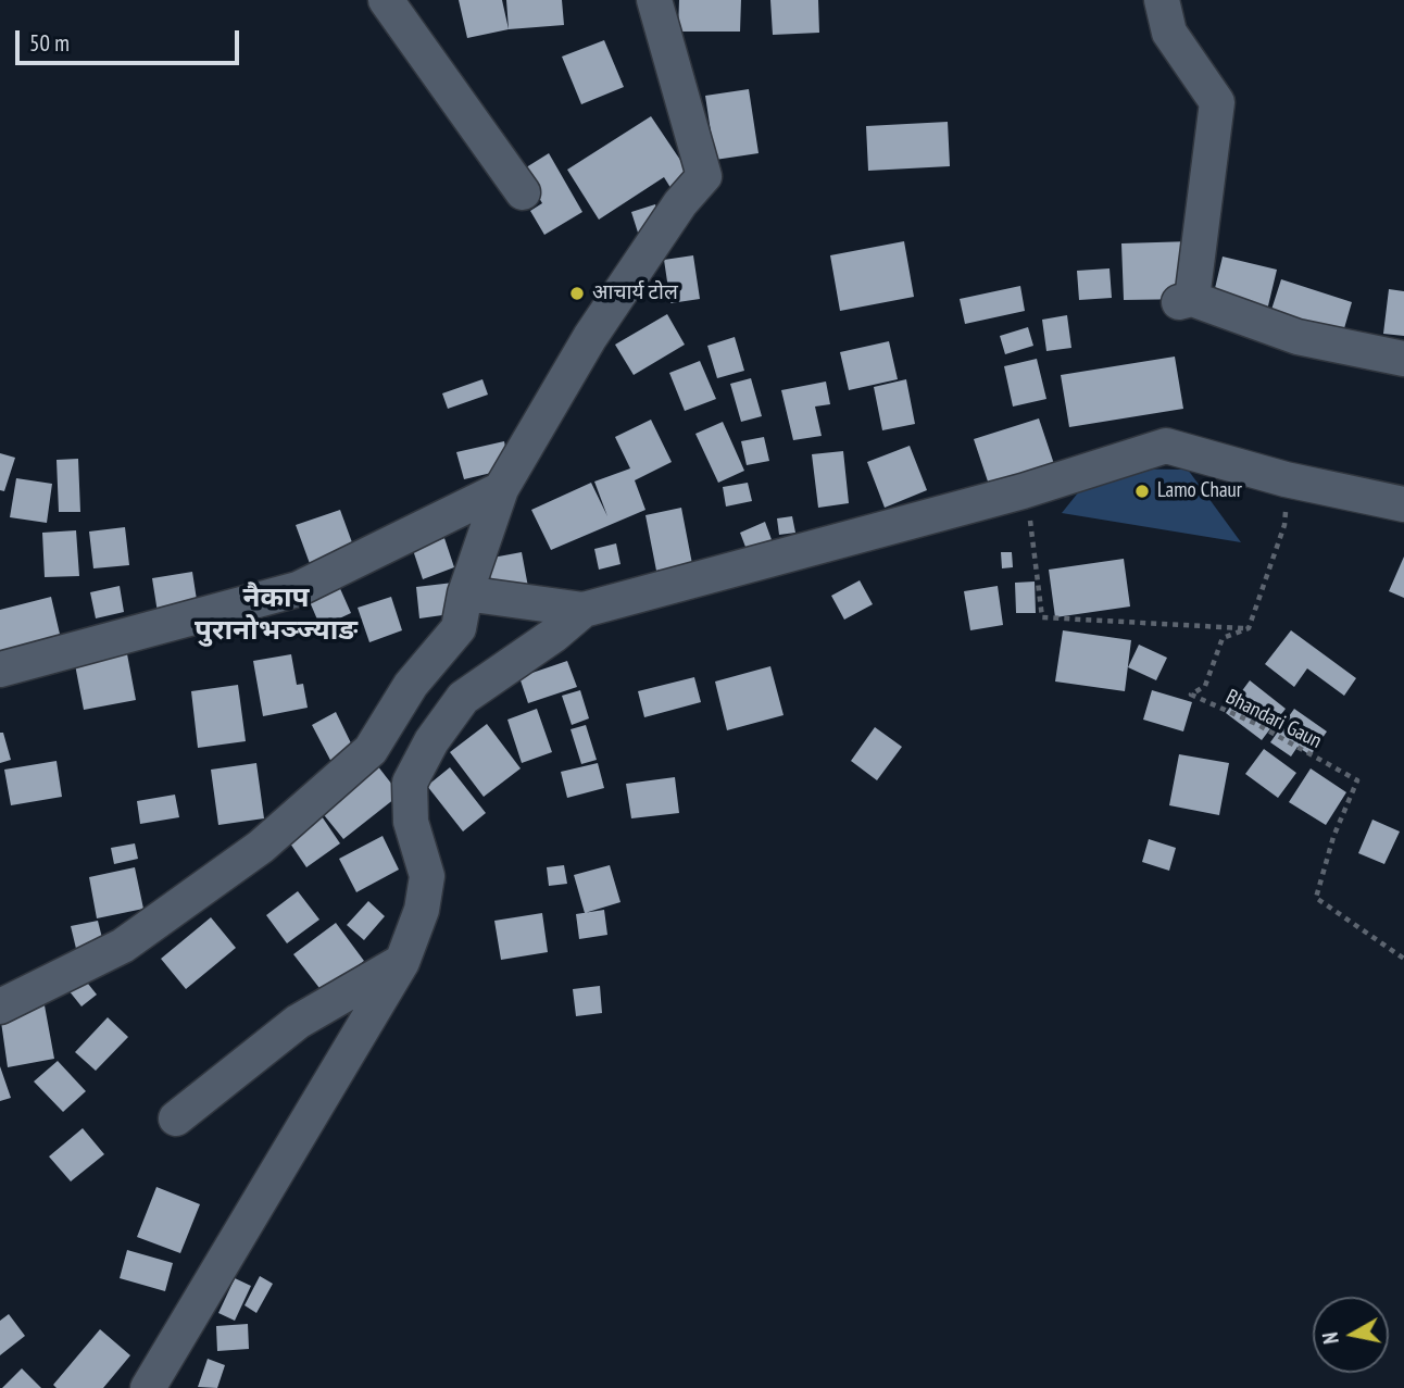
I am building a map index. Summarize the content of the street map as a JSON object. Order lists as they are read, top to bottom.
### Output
{
  "streets": {
    "path": ["Bhandari Gaun"]
  },
  "districts": ["नैकाप पुरानोभञ्ज्याङ"],
  "places": ["आचार्य टोल", "Lamo Chaur"],
  "scale_bar": "50 m",
  "north": "left"
}
